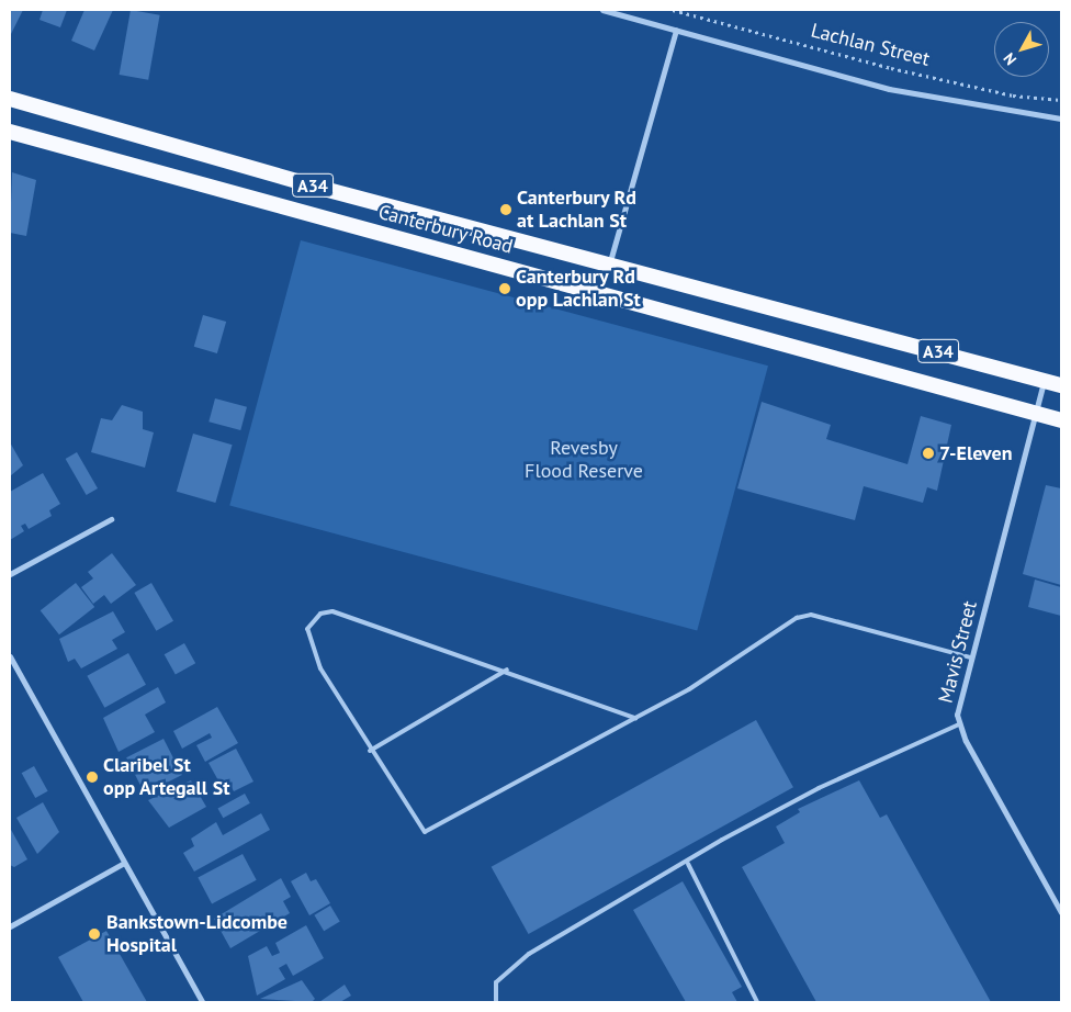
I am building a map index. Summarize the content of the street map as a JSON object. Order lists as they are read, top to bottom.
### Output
{
  "streets": {
    "highway": ["A34", "Canterbury Road"],
    "street": ["Lachlan Street", "Mavis Street"]
  },
  "crossings": [
    ["Canterbury Road", "Mavis Street"]
  ],
  "parks": ["Revesby Flood Reserve"],
  "places": [
    "Canterbury Rd at Lachlan St",
    "Canterbury Rd opp Lachlan St",
    "7-Eleven",
    "Claribel St opp Artegall St",
    "Bankstown-Lidcombe Hospital"
  ],
  "north": "bottom left"
}
